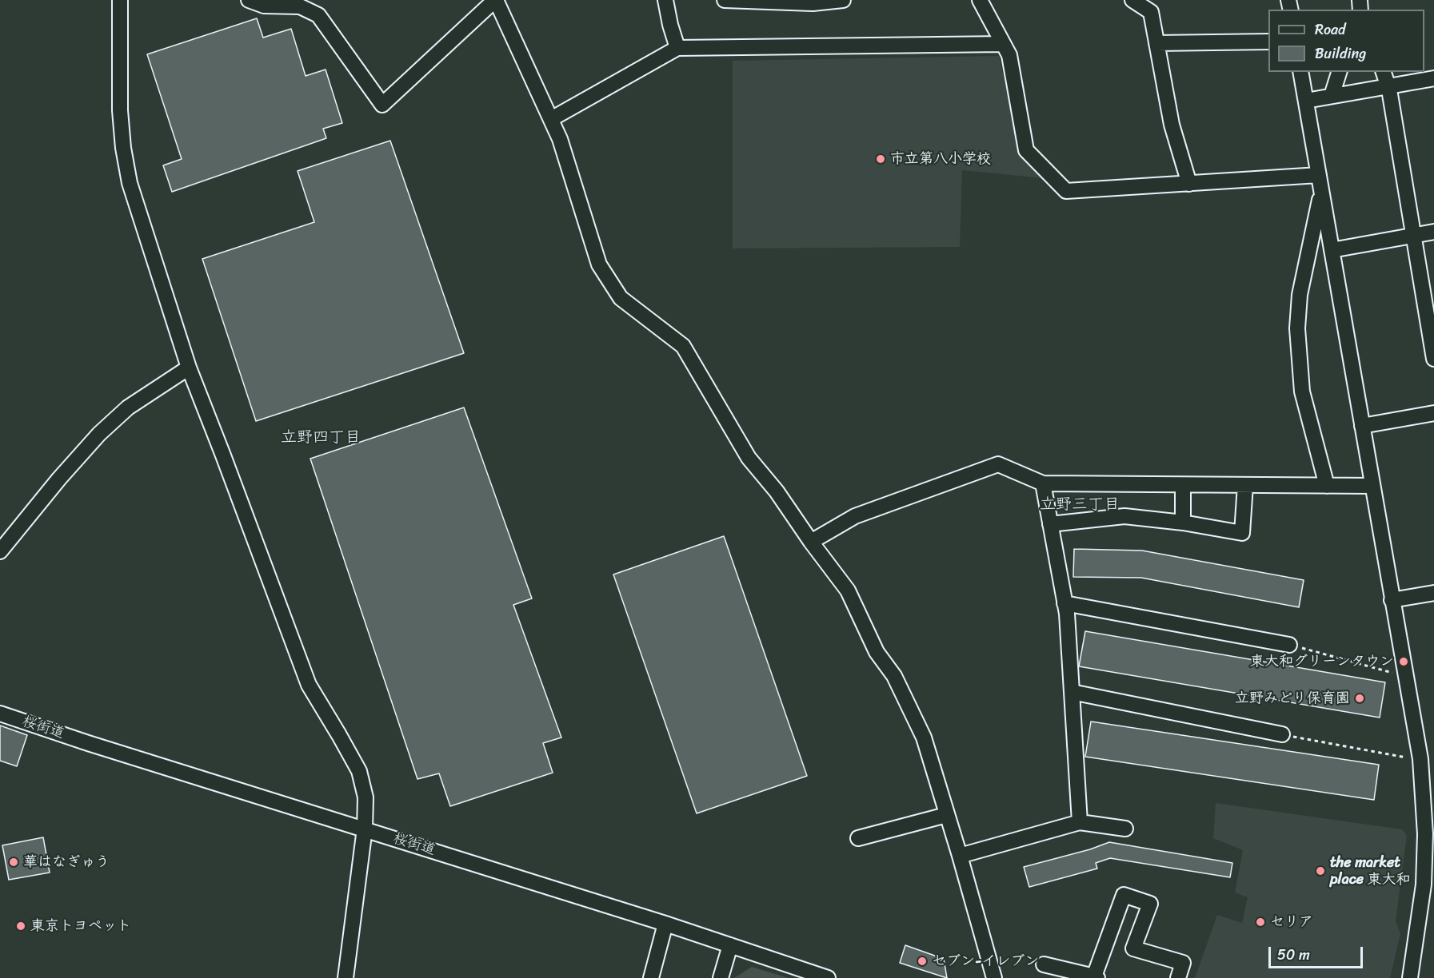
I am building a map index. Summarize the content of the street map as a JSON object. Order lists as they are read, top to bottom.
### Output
{
  "streets": {
    "street": ["桜街道"]
  },
  "districts": ["立野四丁目", "立野三丁目"],
  "places": [
    "市立第八小学校",
    "東大和グリーンタウン",
    "立野みどり保育園",
    "華はなぎゅう",
    "the market place 東大和",
    "セリア",
    "東京トヨペット",
    "セブン-イレブン"
  ],
  "legend": ["Road", "Building"],
  "scale_bar": "50 m"
}
